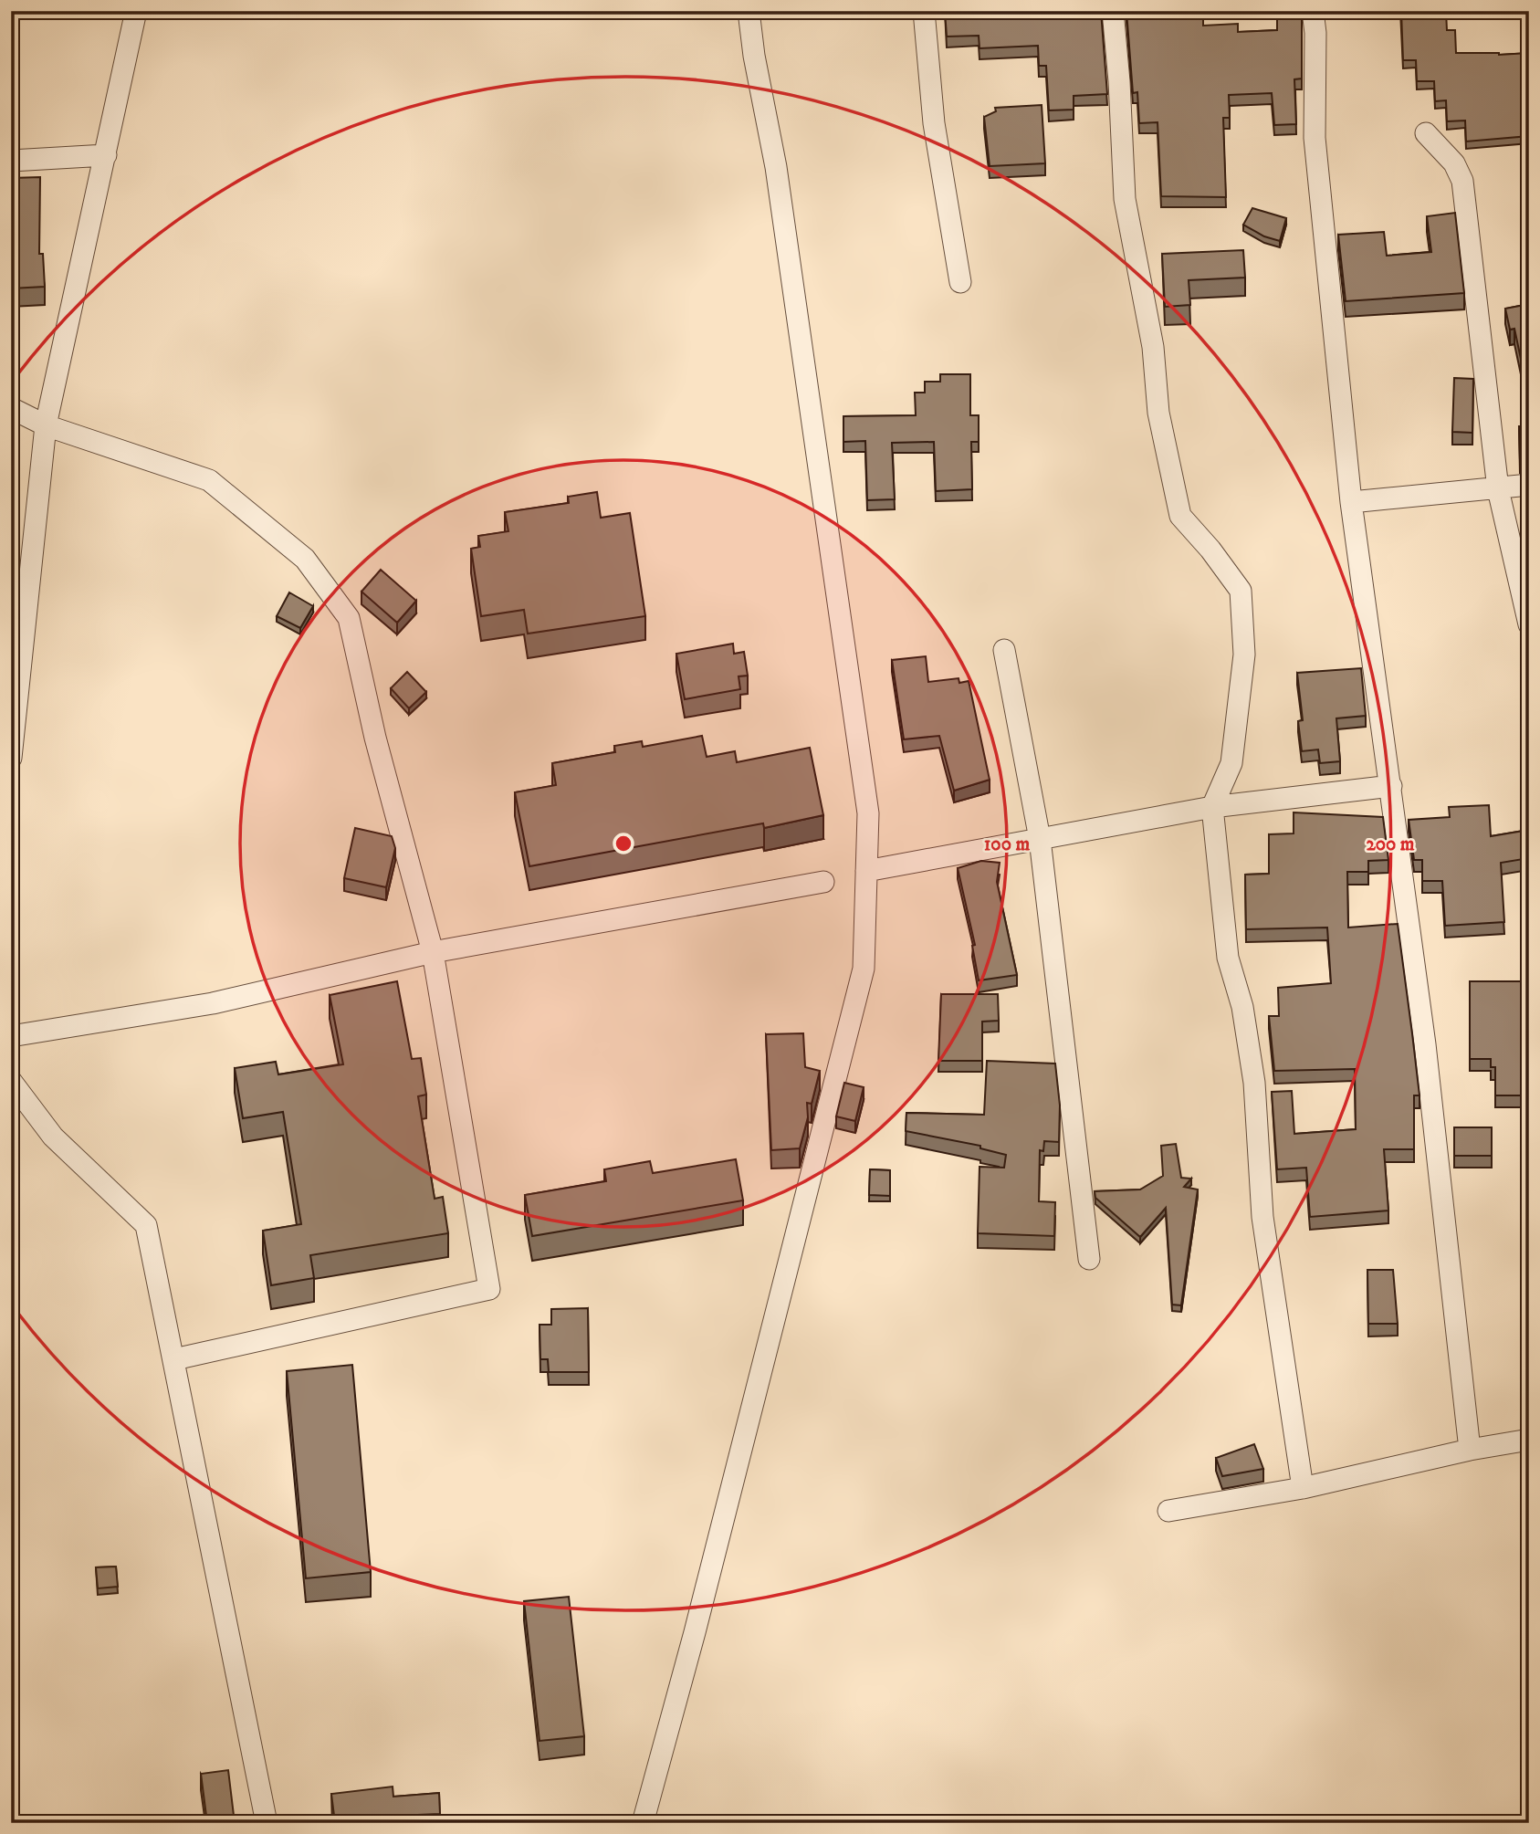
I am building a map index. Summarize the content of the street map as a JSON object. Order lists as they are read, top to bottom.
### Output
{
  "rings": ["100 m", "200 m"]
}
